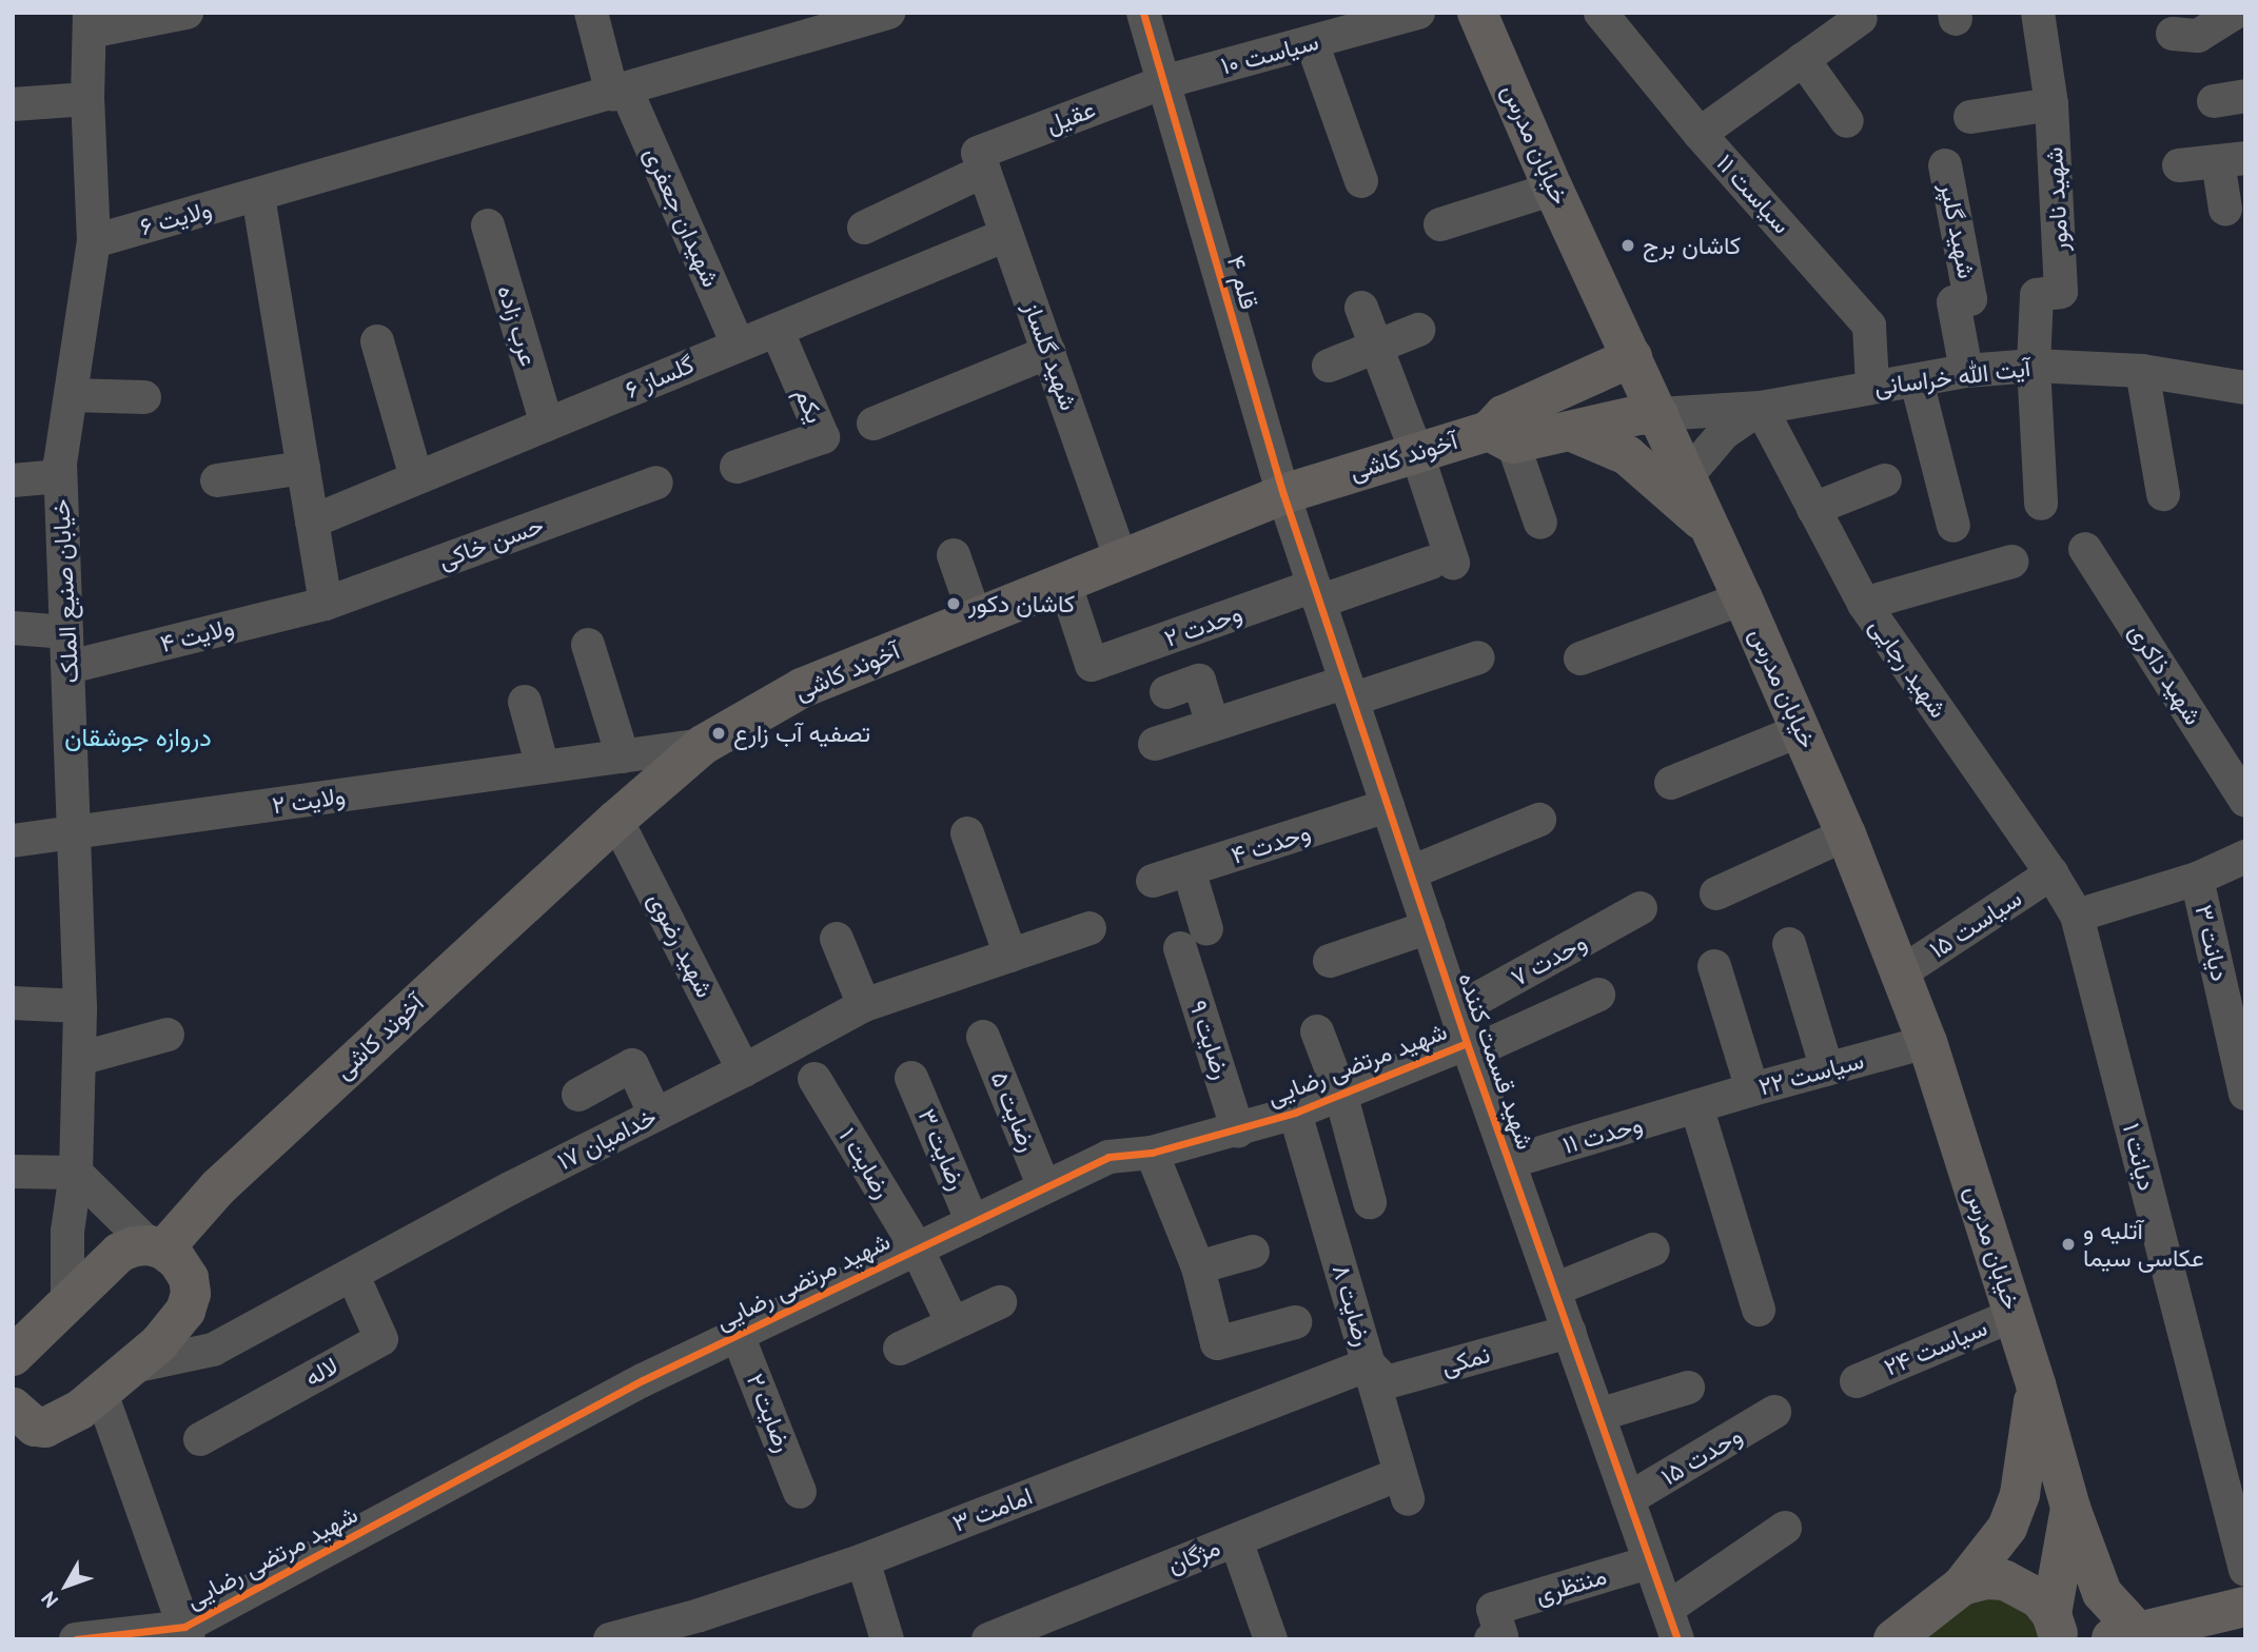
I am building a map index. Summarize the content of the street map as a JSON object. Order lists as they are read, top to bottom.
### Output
{
  "streets": {
    "main road": ["خیابان مدرس", "آخوند کاشی"],
    "street": [
      "سیاست ۱۰",
      "عقیل",
      "سیاست ۱۱",
      "شهید نامور",
      "شهیدان جعفری",
      "ولایت ۶",
      "شهید گلپر",
      "قلم ۴",
      "عرب زاده",
      "شهید گلساز",
      "گلساز ۶",
      "آیت الله خراسانی",
      "یکم",
      "حسن خاکی",
      "خیابان صنیع الملک",
      "وحدت ۲",
      "ولایت ۴",
      "شهید رجایی",
      "شهید ذاکری",
      "ولایت ۲",
      "وحدت ۴",
      "سیاست ۱۵",
      "دیانت ۳",
      "شهید رضوی",
      "وحدت ۷",
      "رضایت ۹",
      "شهید قسمت کننده",
      "شهید مرتضی رضایی",
      "سیاست ۲۲",
      "رضایت ۵",
      "وحدت ۱۱",
      "خدامیان ۱۷",
      "رضایت ۳",
      "دیانت ۱",
      "رضایت ۱",
      "رضایت ۸",
      "سیاست ۲۴",
      "نمکی",
      "لاله",
      "رضایت ۲",
      "وحدت ۱۵",
      "امامت ۳",
      "مژگان",
      "منتظری"
    ]
  },
  "crossings": [
    ["سیاست ۱۰", "عقیل"],
    ["سیاست ۱۰", "قلم ۴"],
    ["عقیل", "قلم ۴"],
    ["عقیل", "شهید گلساز"],
    ["خیابان مدرس", "آیت الله خراسانی"],
    ["خیابان مدرس", "آخوند کاشی"],
    ["خیابان مدرس", "سیاست ۱۵"],
    ["خیابان مدرس", "سیاست ۲۲"],
    ["خیابان مدرس", "سیاست ۲۴"],
    ["سیاست ۱۱", "آیت الله خراسانی"],
    ["شهید نامور", "آیت الله خراسانی"],
    ["شهیدان جعفری", "ولایت ۶"],
    ["شهیدان جعفری", "گلساز ۶"],
    ["ولایت ۶", "خیابان صنیع الملک"],
    ["شهید گلپر", "آیت الله خراسانی"],
    ["قلم ۴", "آخوند کاشی"],
    ["قلم ۴", "شهید قسمت کننده"],
    ["عرب زاده", "گلساز ۶"],
    ["شهید گلساز", "گلساز ۶"],
    ["شهید گلساز", "آخوند کاشی"],
    ["گلساز ۶", "یکم"],
    ["آیت الله خراسانی", "شهید رجایی"],
    ["آخوند کاشی", "وحدت ۲"],
    ["آخوند کاشی", "ولایت ۲"],
    ["آخوند کاشی", "شهید رضوی"],
    ["آخوند کاشی", "شهید قسمت کننده"],
    ["حسن خاکی", "ولایت ۴"],
    ["خیابان صنیع الملک", "ولایت ۴"],
    ["خیابان صنیع الملک", "ولایت ۲"],
    ["وحدت ۲", "شهید قسمت کننده"],
    ["شهید رجایی", "سیاست ۱۵"],
    ["شهید رجایی", "دیانت ۱"],
    ["وحدت ۴", "رضایت ۹"],
    ["وحدت ۴", "شهید قسمت کننده"],
    ["شهید رضوی", "خدامیان ۱۷"],
    ["وحدت ۷", "شهید قسمت کننده"],
    ["رضایت ۹", "شهید مرتضی رضایی"],
    ["شهید قسمت کننده", "شهید مرتضی رضایی"],
    ["شهید قسمت کننده", "وحدت ۱۱"],
    ["شهید قسمت کننده", "نمکی"],
    ["شهید قسمت کننده", "وحدت ۱۵"],
    ["شهید قسمت کننده", "منتظری"],
    ["شهید مرتضی رضایی", "رضایت ۵"],
    ["شهید مرتضی رضایی", "رضایت ۳"],
    ["شهید مرتضی رضایی", "رضایت ۱"],
    ["شهید مرتضی رضایی", "رضایت ۸"],
    ["شهید مرتضی رضایی", "رضایت ۲"],
    ["سیاست ۲۲", "وحدت ۱۱"],
    ["خدامیان ۱۷", "لاله"],
    ["رضایت ۸", "نمکی"],
    ["رضایت ۸", "امامت ۳"],
    ["رضایت ۸", "مژگان"],
    ["نمکی", "امامت ۳"]
  ],
  "districts": ["دروازه جوشقان"],
  "places": [
    "کاشان برج",
    "کاشان دکور",
    "تصفیه آب زارع",
    "آتلیه و عکاسی سیما"
  ],
  "north": "bottom left"
}
